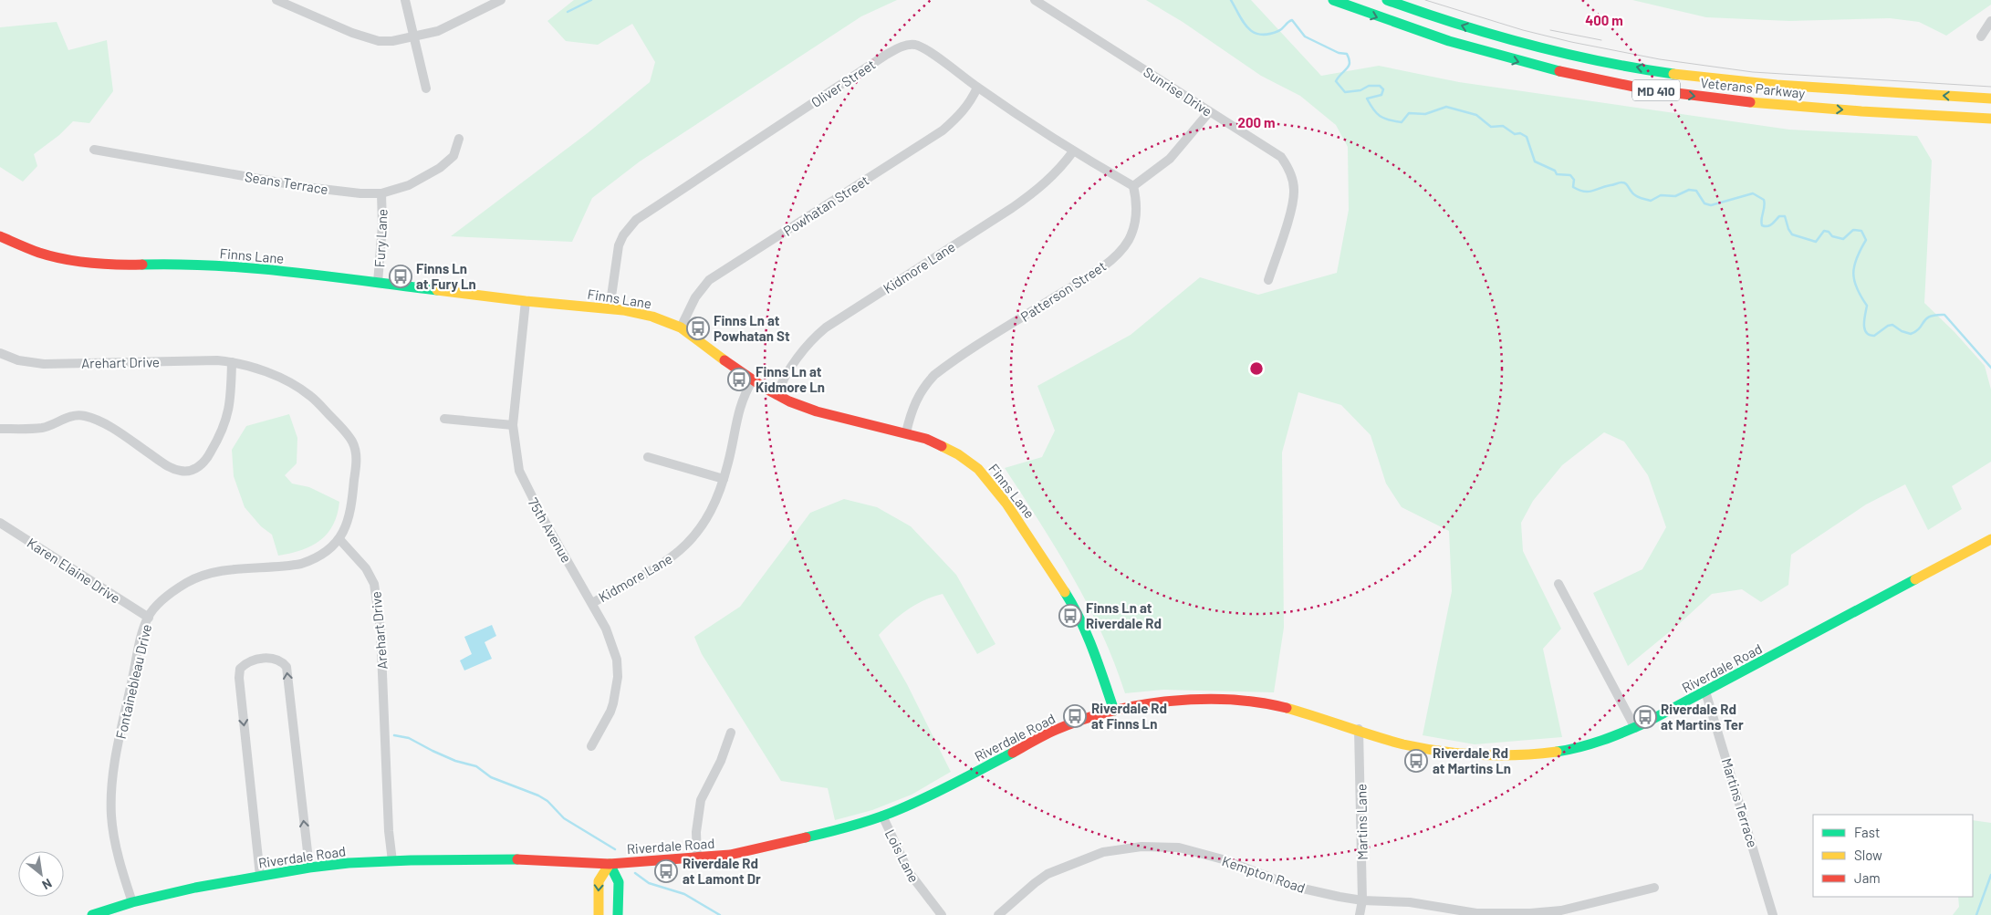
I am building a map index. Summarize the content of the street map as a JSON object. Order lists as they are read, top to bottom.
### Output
{
  "streets": {
    "main road": [
      "Veterans Parkway",
      "MD 410",
      "Finns Lane",
      "Riverdale Road"
    ],
    "street": [
      "Oliver Street",
      "Sunrise Drive",
      "Seans Terrace",
      "Powhatan Street",
      "Fury Lane",
      "Kidmore Lane",
      "Patterson Street",
      "Arehart Drive",
      "75th Avenue",
      "Karen Elaine Drive",
      "Fontainebleau Drive",
      "Martins Terrace",
      "Martins Lane",
      "Lois Lane",
      "Kempton Road"
    ]
  },
  "crossings": [
    ["Oliver Street", "Powhatan Street"],
    ["Oliver Street", "Finns Lane"],
    ["Oliver Street", "Kidmore Lane"],
    ["Oliver Street", "Patterson Street"],
    ["Seans Terrace", "Fury Lane"],
    ["Powhatan Street", "Finns Lane"],
    ["Fury Lane", "Finns Lane"],
    ["Finns Lane", "Kidmore Lane"],
    ["Finns Lane", "Patterson Street"],
    ["Finns Lane", "75th Avenue"],
    ["Finns Lane", "Riverdale Road"],
    ["Kidmore Lane", "75th Avenue"],
    ["Arehart Drive", "Riverdale Road"],
    ["Arehart Drive", "Fontainebleau Drive"],
    ["Karen Elaine Drive", "Fontainebleau Drive"],
    ["Riverdale Road", "Fontainebleau Drive"],
    ["Riverdale Road", "Martins Terrace"],
    ["Riverdale Road", "Martins Lane"],
    ["Riverdale Road", "Lois Lane"],
    ["Martins Lane", "Kempton Road"]
  ],
  "places": {
    "bus stop": [
      "Finns Ln at Fury Ln",
      "Finns Ln at Powhatan St",
      "Finns Ln at Kidmore Ln",
      "Finns Ln at Riverdale Rd",
      "Riverdale Rd at Finns Ln",
      "Riverdale Rd at Martins Ter",
      "Riverdale Rd at Martins Ln",
      "Riverdale Rd at Lamont Dr"
    ]
  },
  "legend": ["Fast", "Slow", "Jam"],
  "north": "bottom right",
  "rings": ["400 m", "200 m"]
}
